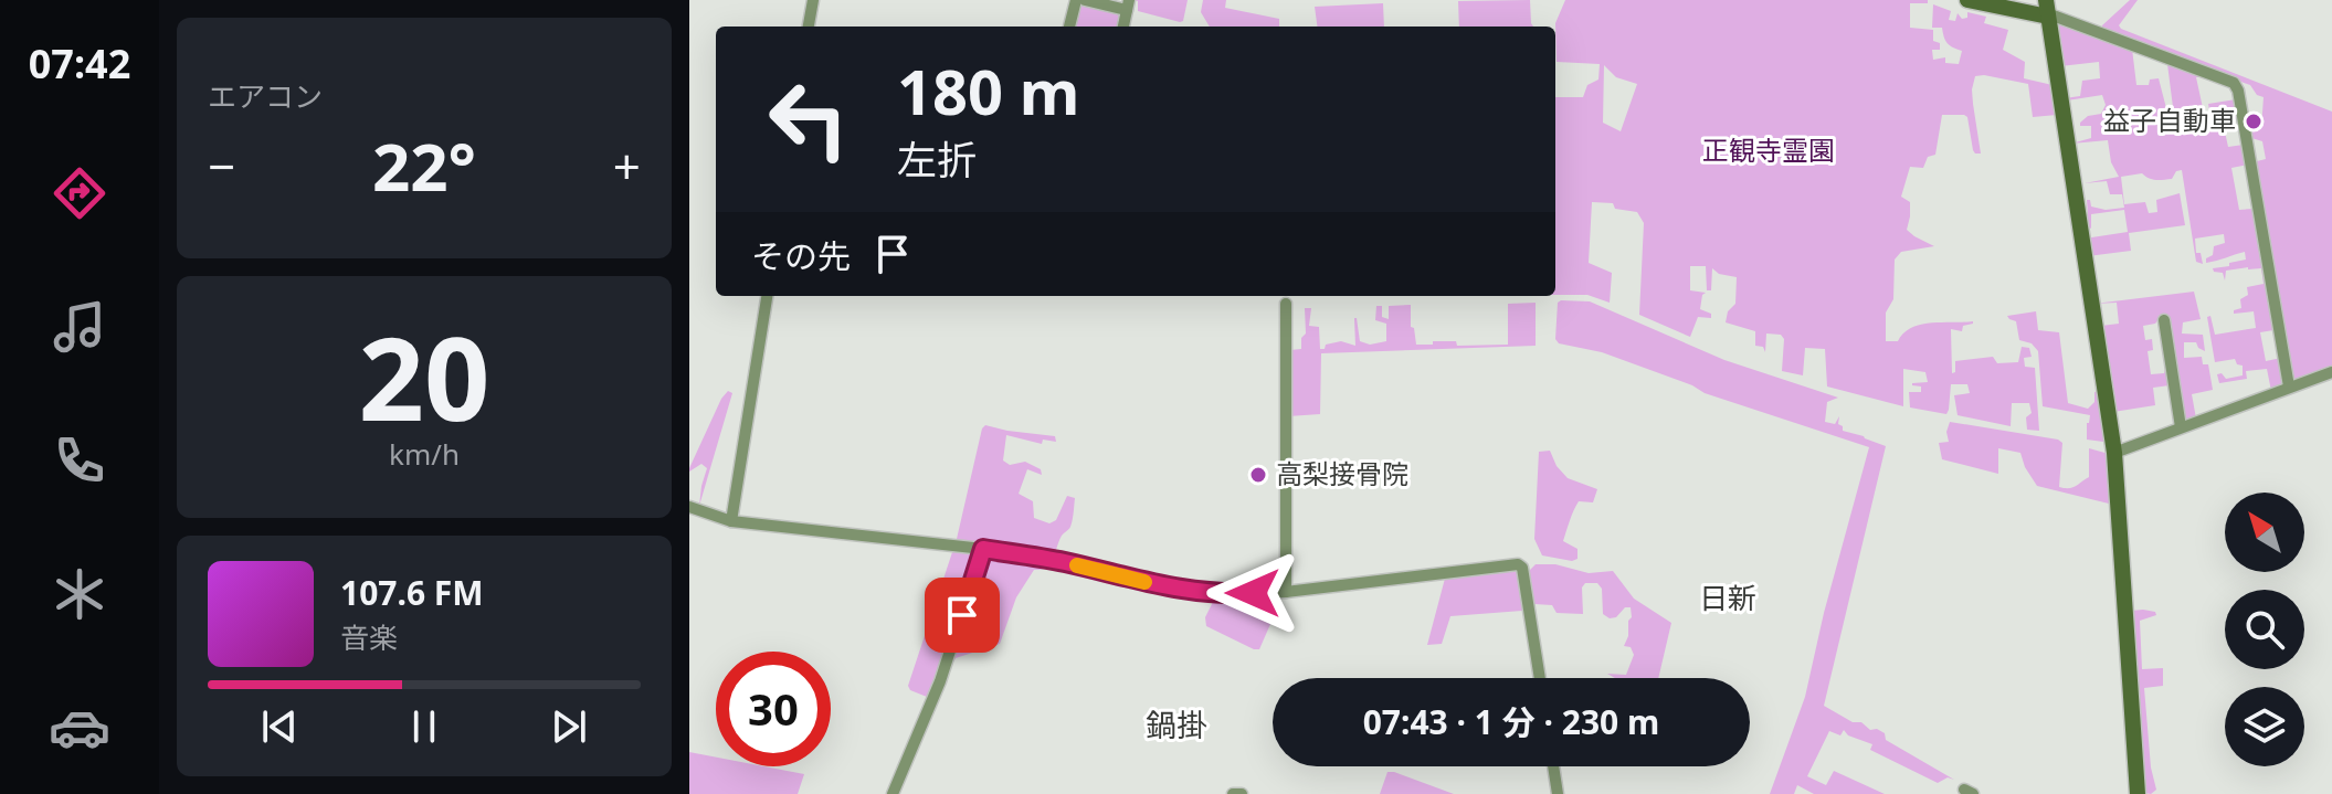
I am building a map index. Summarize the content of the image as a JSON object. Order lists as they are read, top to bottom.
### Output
{
  "districts": ["日新", "鍋掛"],
  "parks": ["正観寺霊園"],
  "places": ["益子自動車", "高梨接骨院"],
  "north": "top left",
  "page": {
    "tabs": "07:42",
    "tile": [
      "エアコン",
      ["20", "km/h"]
    ],
    "turn": ["180 m", "左折"],
    "heat": ["−", "22°", "+"],
    "then": "その先",
    "song": ["107.6 FM", "音楽"],
    "limit": "30",
    "trip": "07:43 · 1 分 · 230 m"
  }
}
